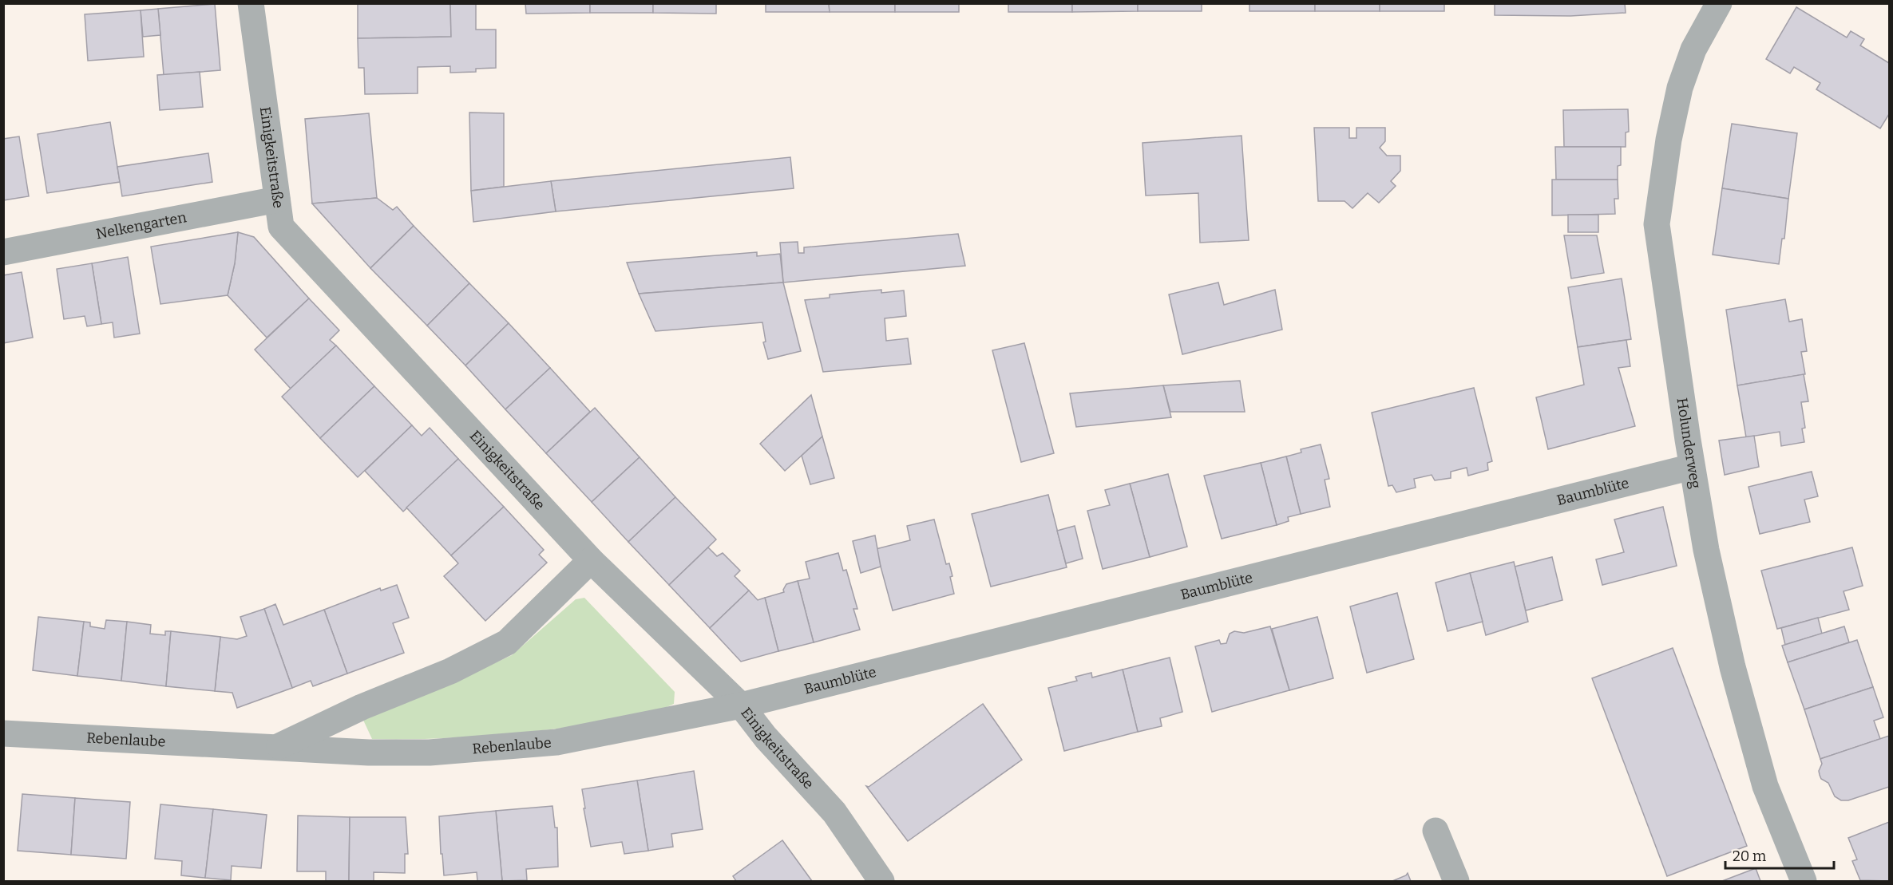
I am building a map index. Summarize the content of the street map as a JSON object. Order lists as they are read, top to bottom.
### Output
{
  "streets": {
    "street": [
      "Einigkeitstraße",
      "Nelkengarten",
      "Holunderweg",
      "Baumblüte",
      "Rebenlaube"
    ]
  },
  "crossings": [
    ["Einigkeitstraße", "Nelkengarten"],
    ["Einigkeitstraße", "Baumblüte"],
    ["Einigkeitstraße", "Rebenlaube"],
    ["Holunderweg", "Baumblüte"],
    ["Baumblüte", "Rebenlaube"]
  ],
  "scale_bar": "20 m"
}
